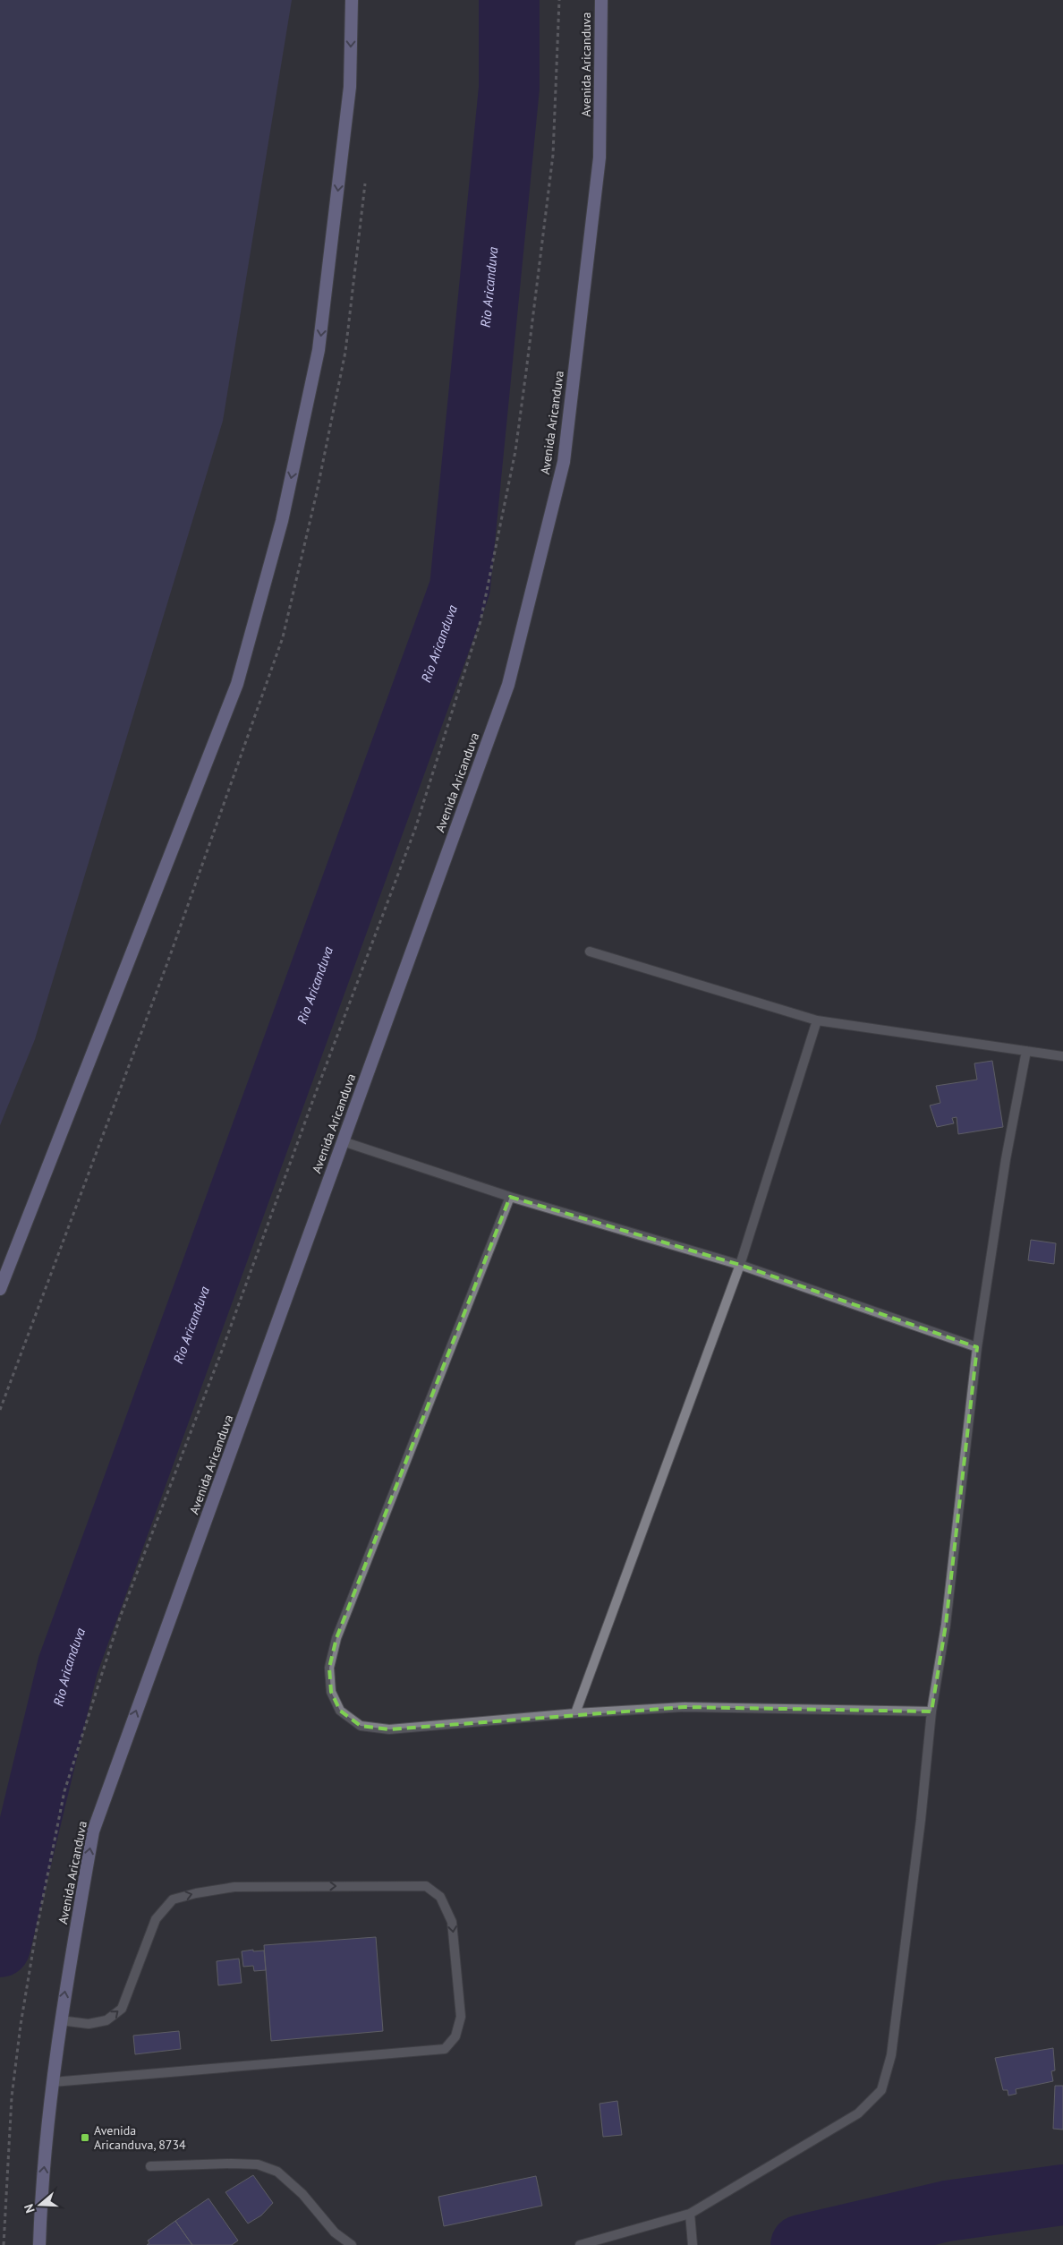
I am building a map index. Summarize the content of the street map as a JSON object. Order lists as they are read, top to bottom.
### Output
{
  "streets": {
    "highway": ["Avenida Aricanduva"]
  },
  "one_way": ["Avenida Aricanduva"],
  "water": ["Rio Aricanduva"],
  "places": {
    "transit": ["Avenida Aricanduva, 8734"]
  },
  "north": "left"
}
